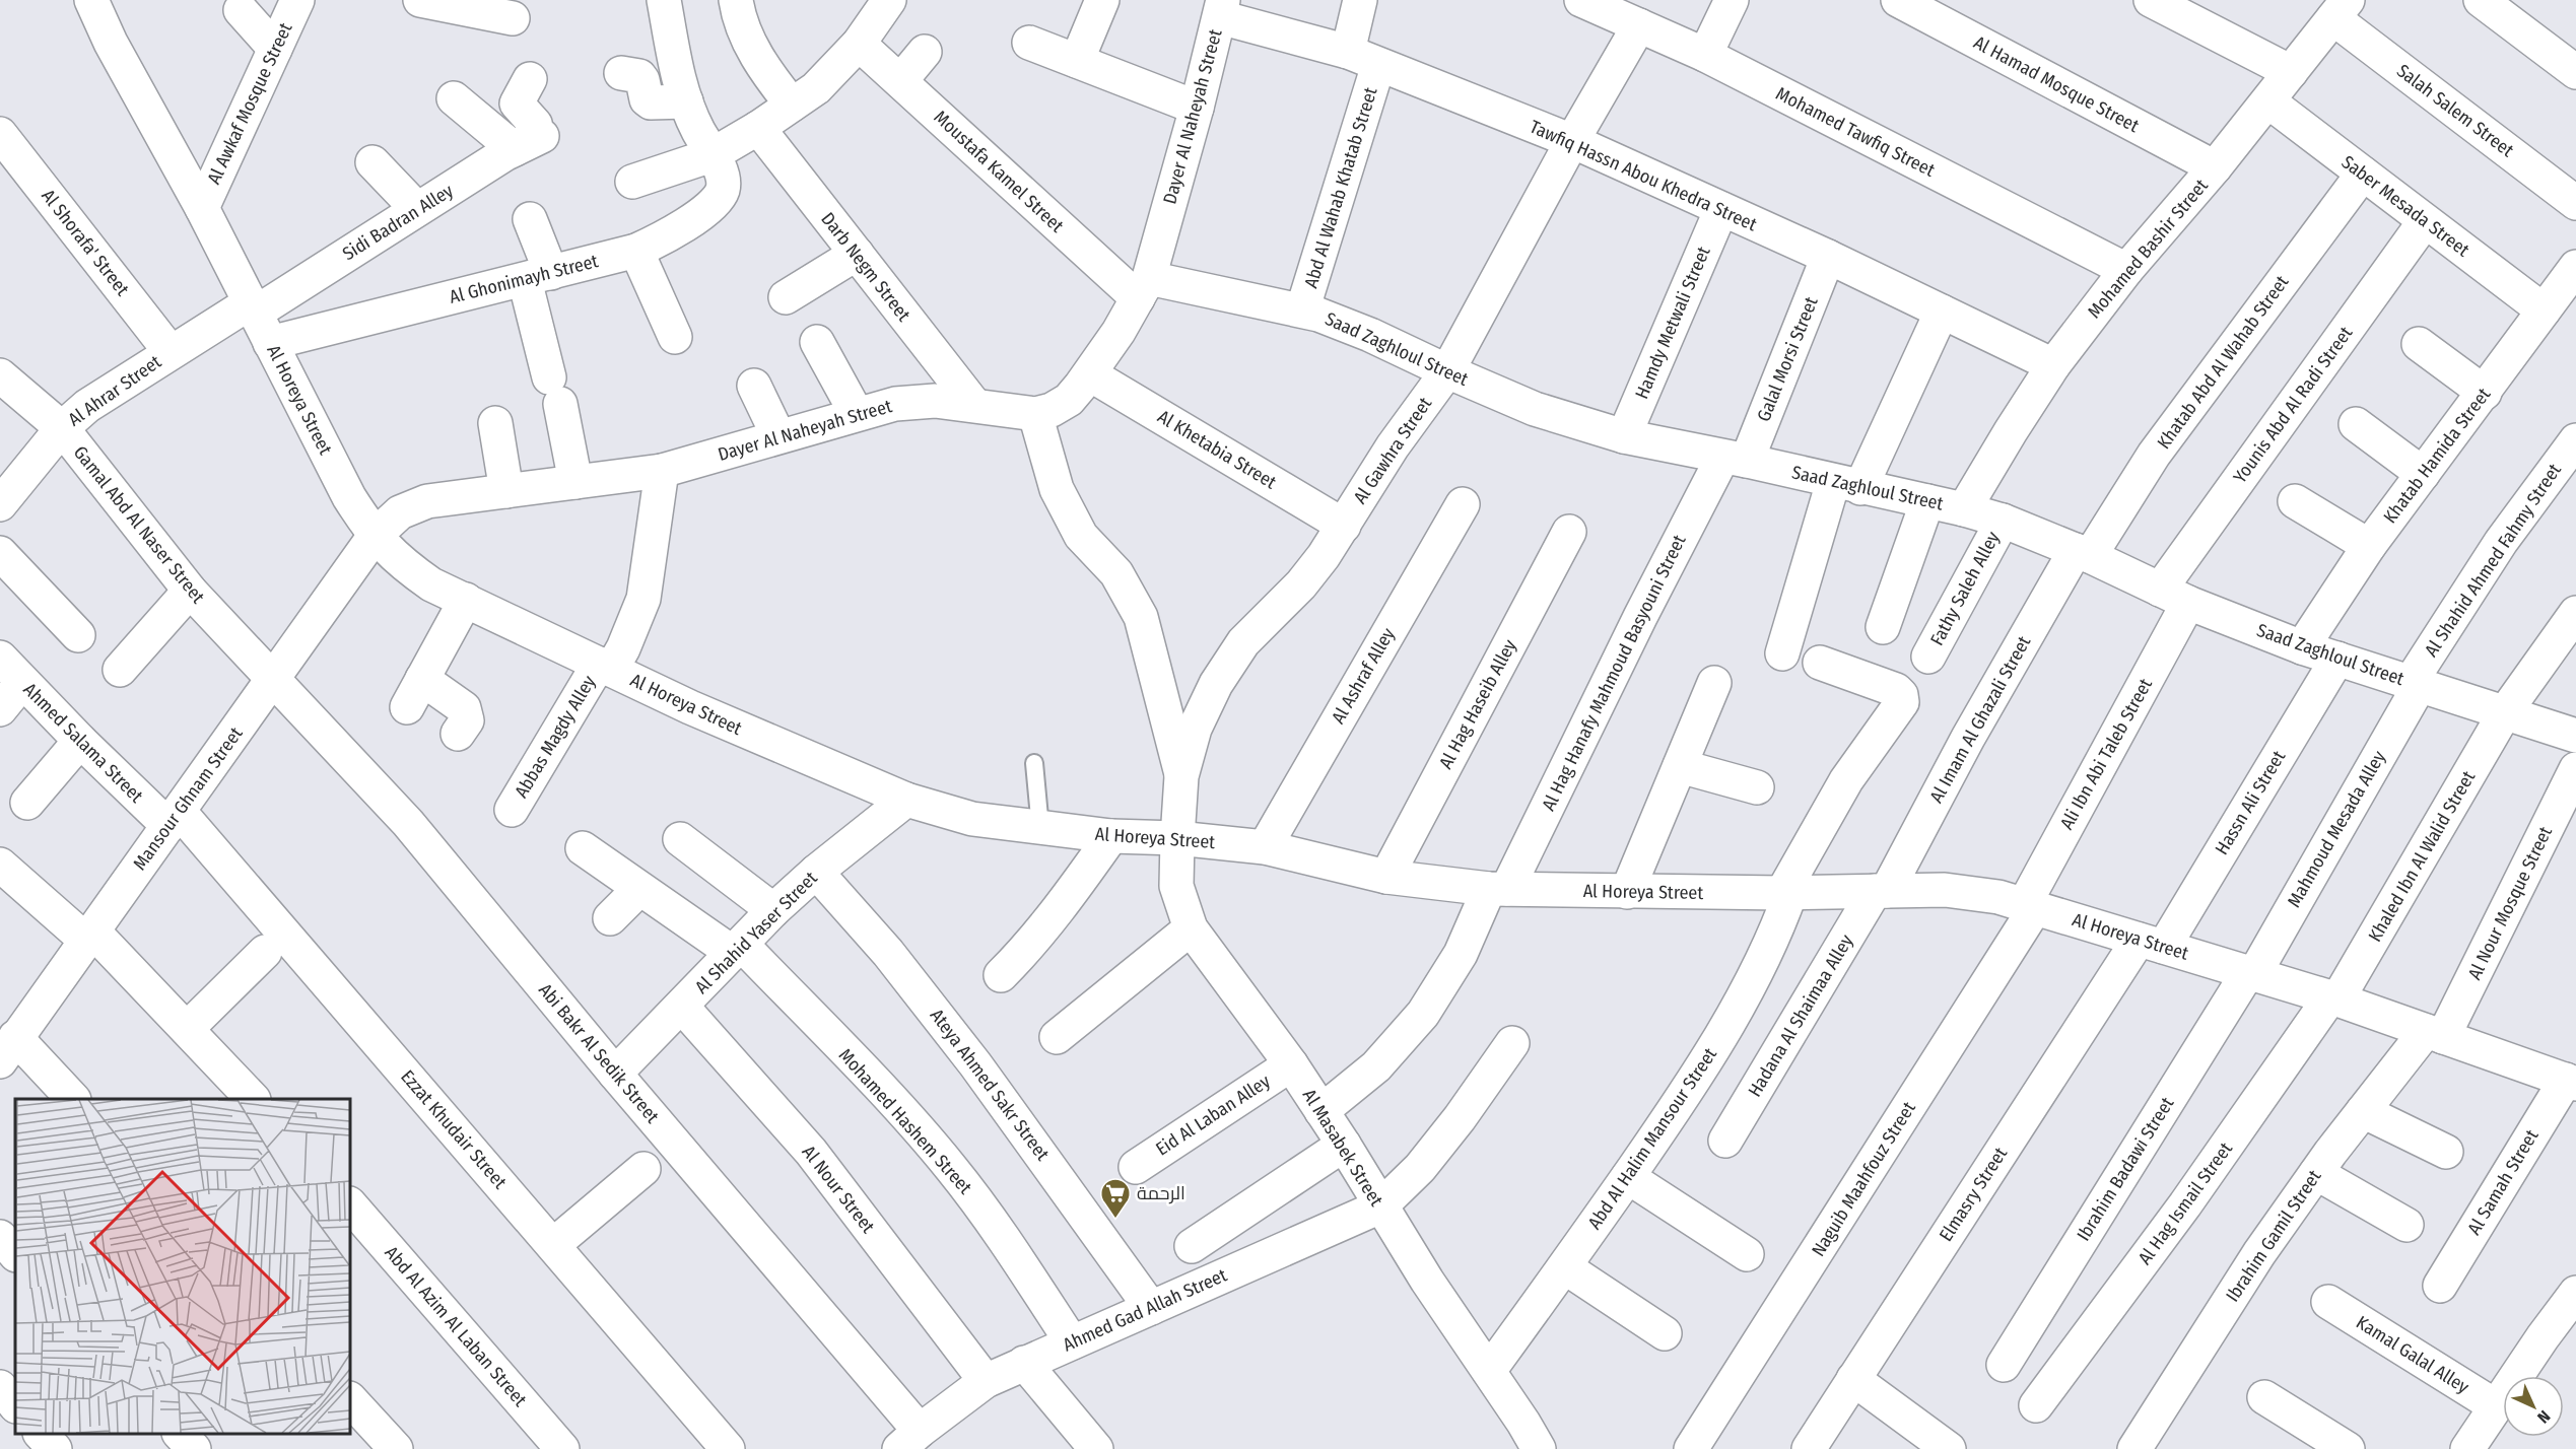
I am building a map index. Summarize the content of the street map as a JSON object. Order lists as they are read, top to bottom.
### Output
{
  "streets": {
    "street": [
      "Al Hamad Mosque Street",
      "Al Awkaf Mosque Street",
      "Salah Salem Street",
      "Dayer Al Naheyah Street",
      "Mohamed Tawfiq Street",
      "Moustafa Kamel Street",
      "Tawfiq Hassn Abou Khedra Street",
      "Abd Al Wahab Khatab Street",
      "Saber Mesada Street",
      "Sidi Badran Alley",
      "Al Shorafa' Street",
      "Mohamed Bashir Street",
      "Darb Negm Street",
      "Al Ghonimayh Street",
      "Hamdy Metwali Street",
      "Saad Zaghloul Street",
      "Galal Morsi Street",
      "Khatab Abd Al Wahab Street",
      "Al Ahrar Street",
      "Al Horeya Street",
      "Younis Abd Al Radi Street",
      "Al Khetabia Street",
      "Al Gawhra Street",
      "Khatab Hamida Street",
      "Gamal Abd Al Naser Street",
      "Al Shahid Ahmed Fahmy Street",
      "Fathy Saleh Alley",
      "Al Hag Hanafy Mahmoud Basyouni Street",
      "Al Ashraf Alley",
      "Al Hag Haseib Alley",
      "Al Imam Al Ghazali Street",
      "Abbas Magdy Alley",
      "Ahmed Salama Street",
      "Ali Ibn Abi Taleb Street",
      "Mansour Ghnam Street",
      "Hassn Ali Street",
      "Mahmoud Mesada Alley",
      "Khaled Ibn Al Walid Street",
      "Al Nour Mosque Street",
      "Al Shahid Yaser Street",
      "Hadana Al Shaimaa Alley",
      "Abi Bakr Al Sedik Street",
      "Ateya Ahmed Sakr Street",
      "Eid Al Laban Alley",
      "Mohamed Hashem Street",
      "Ezzat Khudair Street",
      "Abd Al Halim Mansour Street",
      "Al Masabek Street",
      "Ibrahim Badawi Street",
      "Naguib Maahfouz Street",
      "Al Samah Street",
      "Al Nour Street",
      "Elmasry Street",
      "Al Hag Ismail Street",
      "Ibrahim Gamil Street",
      "Ahmed Gad Allah Street",
      "Abd Al Azim Al Laban Street",
      "Kamal Galal Alley"
    ]
  },
  "crossings": [
    ["Al Hamad Mosque Street", "Mohamed Bashir Street"],
    ["Al Awkaf Mosque Street", "Al Horeya Street"],
    ["Salah Salem Street", "Mohamed Bashir Street"],
    ["Dayer Al Naheyah Street", "Moustafa Kamel Street"],
    ["Dayer Al Naheyah Street", "Tawfiq Hassn Abou Khedra Street"],
    ["Dayer Al Naheyah Street", "Darb Negm Street"],
    ["Dayer Al Naheyah Street", "Saad Zaghloul Street"],
    ["Dayer Al Naheyah Street", "Al Horeya Street"],
    ["Dayer Al Naheyah Street", "Al Khetabia Street"],
    ["Dayer Al Naheyah Street", "Abbas Magdy Alley"],
    ["Dayer Al Naheyah Street", "Mansour Ghnam Street"],
    ["Mohamed Tawfiq Street", "Mohamed Bashir Street"],
    ["Mohamed Tawfiq Street", "Al Gawhra Street"],
    ["Moustafa Kamel Street", "Saad Zaghloul Street"],
    ["Tawfiq Hassn Abou Khedra Street", "Abd Al Wahab Khatab Street"],
    ["Tawfiq Hassn Abou Khedra Street", "Mohamed Bashir Street"],
    ["Tawfiq Hassn Abou Khedra Street", "Hamdy Metwali Street"],
    ["Tawfiq Hassn Abou Khedra Street", "Galal Morsi Street"],
    ["Tawfiq Hassn Abou Khedra Street", "Al Gawhra Street"],
    ["Abd Al Wahab Khatab Street", "Saad Zaghloul Street"],
    ["Saber Mesada Street", "Mohamed Bashir Street"],
    ["Saber Mesada Street", "Khatab Abd Al Wahab Street"],
    ["Saber Mesada Street", "Younis Abd Al Radi Street"],
    ["Saber Mesada Street", "Khatab Hamida Street"],
    ["Sidi Badran Alley", "Al Ahrar Street"],
    ["Sidi Badran Alley", "Al Horeya Street"],
    ["Al Shorafa' Street", "Al Ahrar Street"],
    ["Mohamed Bashir Street", "Saad Zaghloul Street"],
    ["Al Ghonimayh Street", "Al Horeya Street"],
    ["Hamdy Metwali Street", "Saad Zaghloul Street"],
    ["Saad Zaghloul Street", "Galal Morsi Street"],
    ["Saad Zaghloul Street", "Khatab Abd Al Wahab Street"],
    ["Saad Zaghloul Street", "Younis Abd Al Radi Street"],
    ["Saad Zaghloul Street", "Al Gawhra Street"],
    ["Saad Zaghloul Street", "Khatab Hamida Street"],
    ["Saad Zaghloul Street", "Al Shahid Ahmed Fahmy Street"],
    ["Saad Zaghloul Street", "Fathy Saleh Alley"],
    ["Saad Zaghloul Street", "Al Hag Hanafy Mahmoud Basyouni Street"],
    ["Saad Zaghloul Street", "Al Imam Al Ghazali Street"],
    ["Saad Zaghloul Street", "Ali Ibn Abi Taleb Street"],
    ["Saad Zaghloul Street", "Hassn Ali Street"],
    ["Saad Zaghloul Street", "Mahmoud Mesada Alley"],
    ["Saad Zaghloul Street", "Khaled Ibn Al Walid Street"],
    ["Galal Morsi Street", "Al Hag Hanafy Mahmoud Basyouni Street"],
    ["Khatab Abd Al Wahab Street", "Al Imam Al Ghazali Street"],
    ["Al Ahrar Street", "Al Horeya Street"],
    ["Al Ahrar Street", "Gamal Abd Al Naser Street"],
    ["Al Horeya Street", "Al Gawhra Street"],
    ["Al Horeya Street", "Al Hag Hanafy Mahmoud Basyouni Street"],
    ["Al Horeya Street", "Al Ashraf Alley"],
    ["Al Horeya Street", "Al Hag Haseib Alley"],
    ["Al Horeya Street", "Al Imam Al Ghazali Street"],
    ["Al Horeya Street", "Abbas Magdy Alley"],
    ["Al Horeya Street", "Ali Ibn Abi Taleb Street"],
    ["Al Horeya Street", "Mansour Ghnam Street"],
    ["Al Horeya Street", "Hassn Ali Street"],
    ["Al Horeya Street", "Mahmoud Mesada Alley"],
    ["Al Horeya Street", "Khaled Ibn Al Walid Street"],
    ["Al Horeya Street", "Al Nour Mosque Street"],
    ["Al Horeya Street", "Al Shahid Yaser Street"],
    ["Al Horeya Street", "Hadana Al Shaimaa Alley"],
    ["Al Horeya Street", "Abd Al Halim Mansour Street"],
    ["Al Horeya Street", "Al Masabek Street"],
    ["Al Horeya Street", "Ibrahim Badawi Street"],
    ["Al Horeya Street", "Naguib Maahfouz Street"],
    ["Al Horeya Street", "Al Samah Street"],
    ["Al Horeya Street", "Elmasry Street"],
    ["Al Horeya Street", "Al Hag Ismail Street"],
    ["Al Horeya Street", "Ibrahim Gamil Street"],
    ["Younis Abd Al Radi Street", "Ali Ibn Abi Taleb Street"],
    ["Al Khetabia Street", "Al Gawhra Street"],
    ["Al Gawhra Street", "Al Masabek Street"],
    ["Gamal Abd Al Naser Street", "Mansour Ghnam Street"],
    ["Gamal Abd Al Naser Street", "Abi Bakr Al Sedik Street"],
    ["Al Shahid Ahmed Fahmy Street", "Mahmoud Mesada Alley"],
    ["Al Hag Hanafy Mahmoud Basyouni Street", "Al Masabek Street"],
    ["Al Imam Al Ghazali Street", "Hadana Al Shaimaa Alley"],
    ["Ahmed Salama Street", "Mansour Ghnam Street"],
    ["Ahmed Salama Street", "Ezzat Khudair Street"],
    ["Ali Ibn Abi Taleb Street", "Naguib Maahfouz Street"],
    ["Mansour Ghnam Street", "Abi Bakr Al Sedik Street"],
    ["Mansour Ghnam Street", "Ezzat Khudair Street"],
    ["Hassn Ali Street", "Elmasry Street"],
    ["Mahmoud Mesada Alley", "Ibrahim Badawi Street"],
    ["Khaled Ibn Al Walid Street", "Al Hag Ismail Street"],
    ["Al Nour Mosque Street", "Ibrahim Gamil Street"],
    ["Al Shahid Yaser Street", "Abi Bakr Al Sedik Street"],
    ["Al Shahid Yaser Street", "Ateya Ahmed Sakr Street"],
    ["Al Shahid Yaser Street", "Mohamed Hashem Street"],
    ["Al Shahid Yaser Street", "Al Nour Street"],
    ["Abi Bakr Al Sedik Street", "Ahmed Gad Allah Street"],
    ["Ateya Ahmed Sakr Street", "Ahmed Gad Allah Street"],
    ["Eid Al Laban Alley", "Al Masabek Street"],
    ["Mohamed Hashem Street", "Ahmed Gad Allah Street"],
    ["Abd Al Halim Mansour Street", "Al Masabek Street"],
    ["Al Masabek Street", "Ahmed Gad Allah Street"],
    ["Al Nour Street", "Ahmed Gad Allah Street"]
  ],
  "places": {
    "supermarket": ["الرحمة"]
  },
  "north": "bottom right"
}
